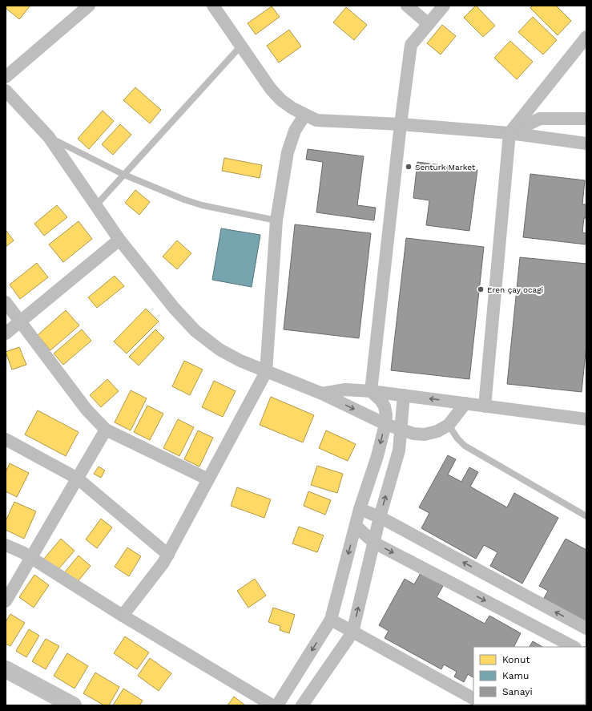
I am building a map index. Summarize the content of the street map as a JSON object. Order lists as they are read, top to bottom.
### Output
{
  "places": ["Senturk Market", "Eren çay ocagi"],
  "legend": ["Konut", "Kamu", "Sanayi"]
}
